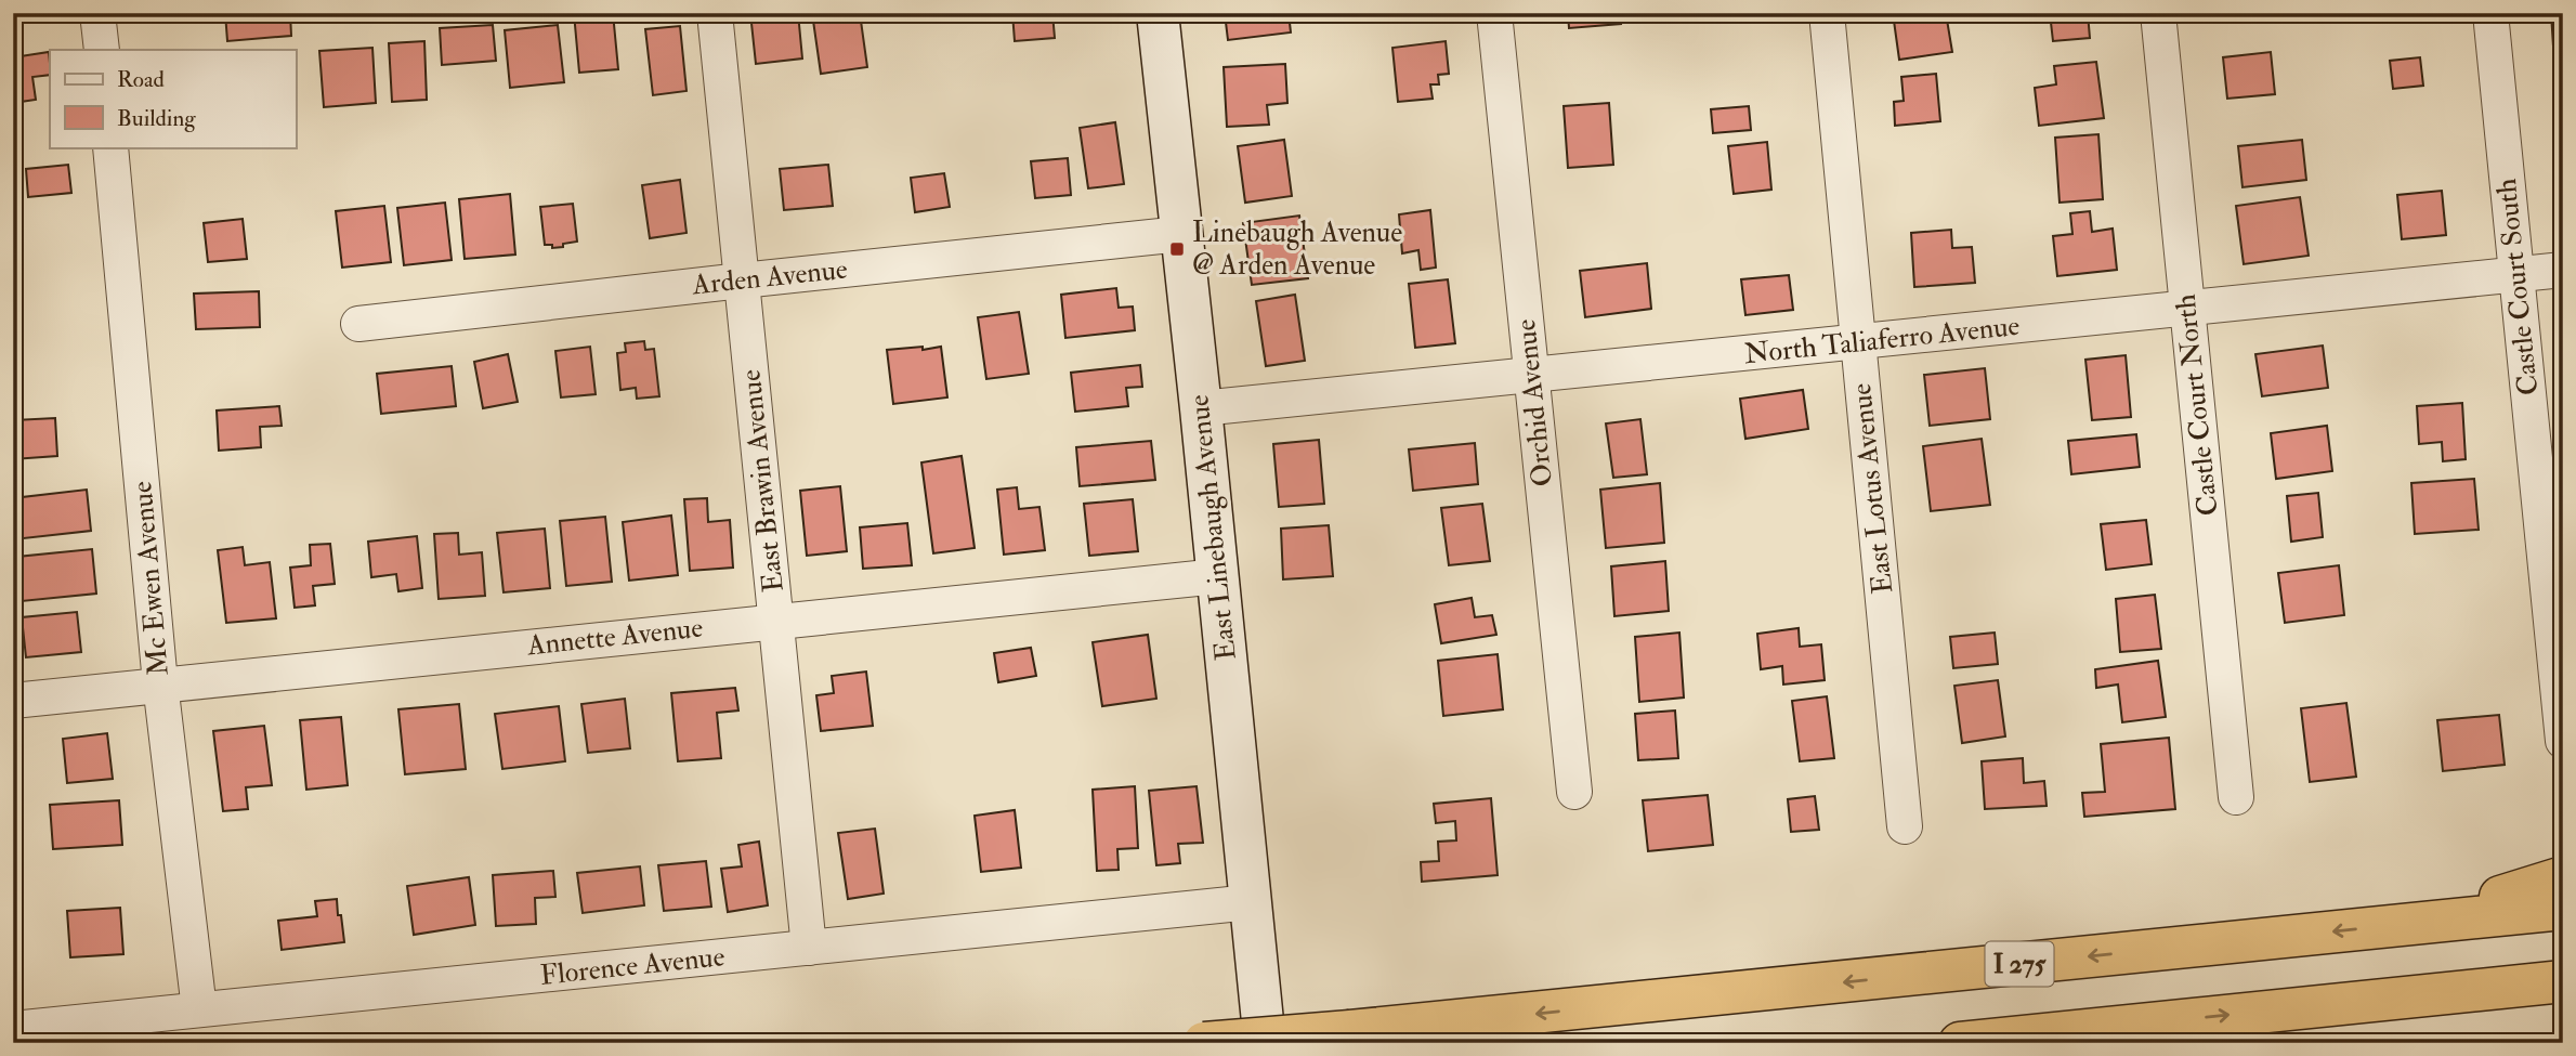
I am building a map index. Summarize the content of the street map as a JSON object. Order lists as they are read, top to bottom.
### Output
{
  "streets": {
    "highway": ["I 275"],
    "street": [
      "Arden Avenue",
      "Castle Court South",
      "North Taliaferro Avenue",
      "Orchid Avenue",
      "Castle Court North",
      "East Brawin Avenue",
      "East Lotus Avenue",
      "East Linebaugh Avenue",
      "Mc Ewen Avenue",
      "Annette Avenue",
      "Florence Avenue"
    ]
  },
  "crossings": [
    ["Arden Avenue", "East Brawin Avenue"],
    ["Arden Avenue", "East Linebaugh Avenue"],
    ["Castle Court South", "North Taliaferro Avenue"],
    ["North Taliaferro Avenue", "Orchid Avenue"],
    ["North Taliaferro Avenue", "Castle Court North"],
    ["North Taliaferro Avenue", "East Lotus Avenue"],
    ["North Taliaferro Avenue", "East Linebaugh Avenue"],
    ["East Brawin Avenue", "Annette Avenue"],
    ["East Brawin Avenue", "Florence Avenue"],
    ["East Linebaugh Avenue", "Annette Avenue"],
    ["East Linebaugh Avenue", "Florence Avenue"],
    ["Mc Ewen Avenue", "Annette Avenue"],
    ["Mc Ewen Avenue", "Florence Avenue"]
  ],
  "places": {
    "transit": ["Linebaugh Avenue @ Arden Avenue"]
  },
  "legend": ["Road", "Building"]
}
